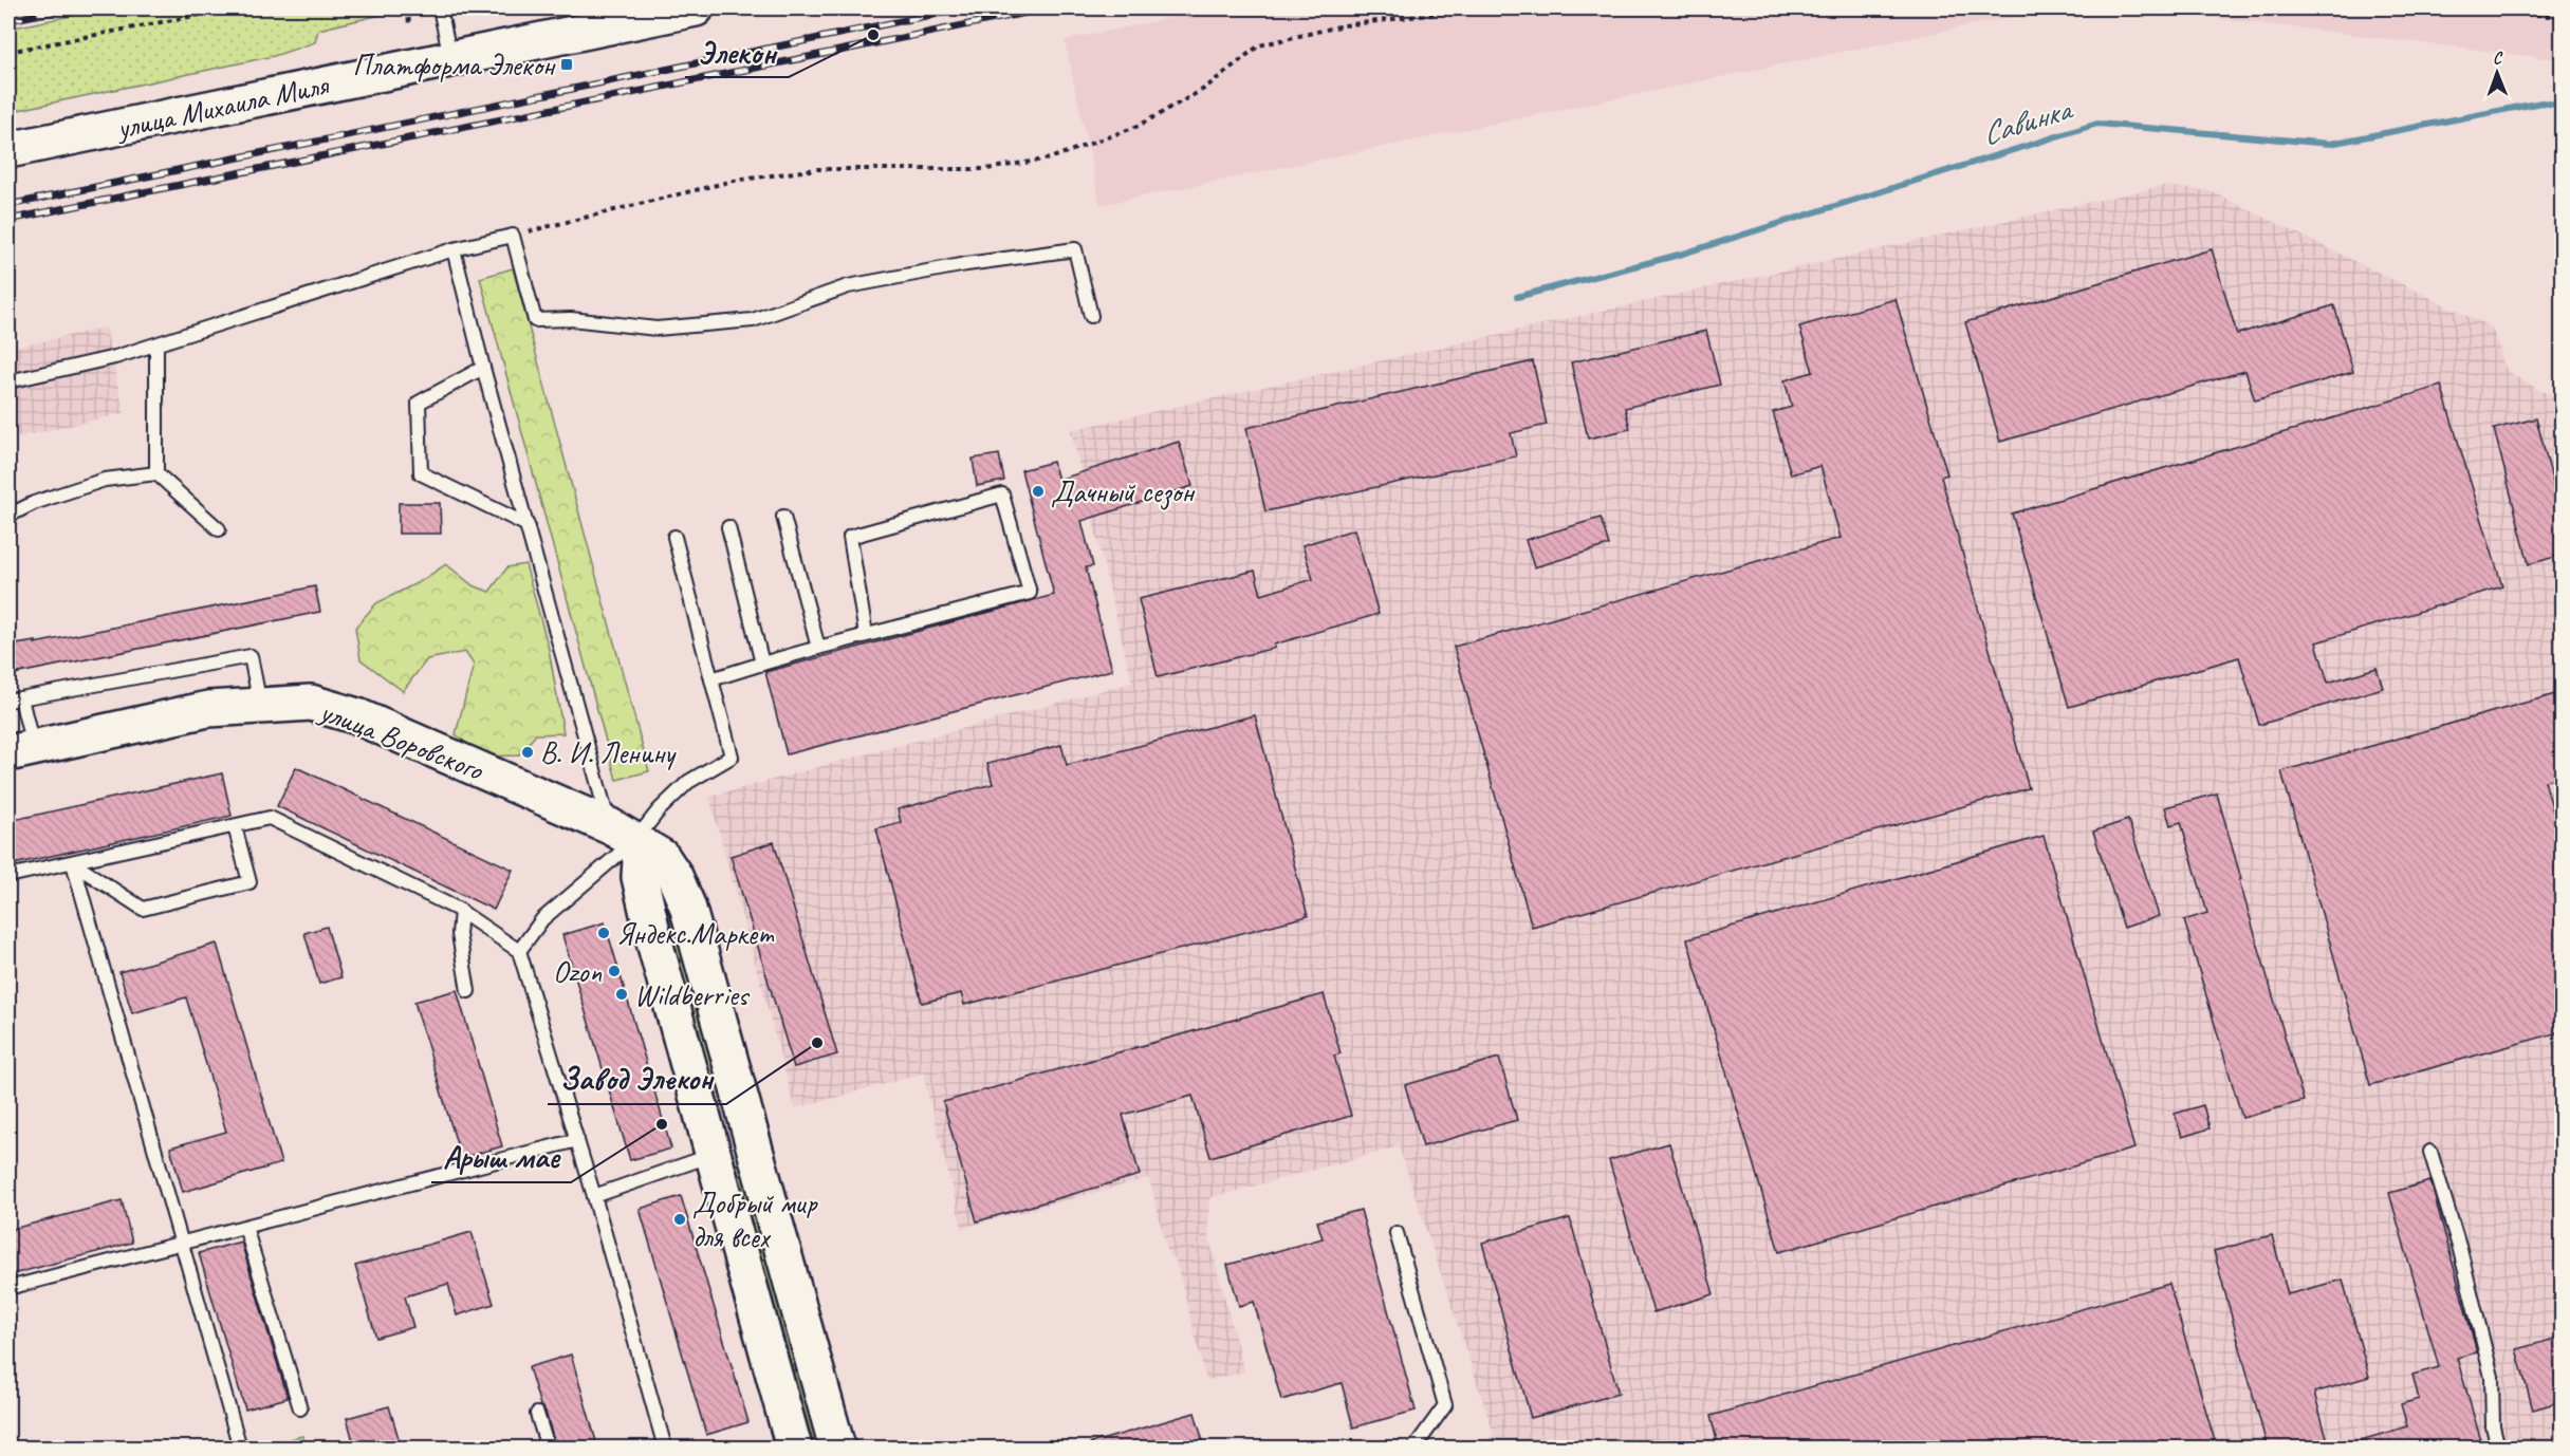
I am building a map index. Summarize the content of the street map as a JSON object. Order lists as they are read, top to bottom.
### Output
{
  "streets": {
    "street": ["улица Михаила Миля", "улица Воровского"]
  },
  "water": ["Савинка"],
  "places": {
    "other": [
      "Элекон",
      "Дачный сезон",
      "В. И. Ленину",
      "Яндекс.Маркет",
      "Ozon",
      "Wildberries",
      "Завод Элекон",
      "Арыш мае",
      "Добрый мир для всех"
    ],
    "transit": ["Платформа Элекон"]
  },
  "north": "top"
}
